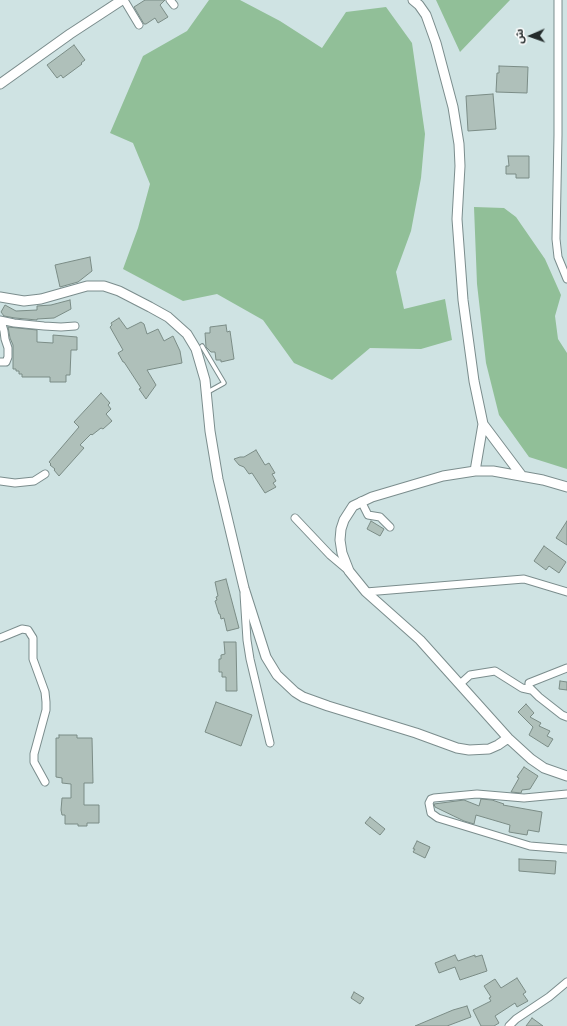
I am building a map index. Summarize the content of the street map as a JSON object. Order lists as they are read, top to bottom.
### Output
{
  "north": "left"
}
